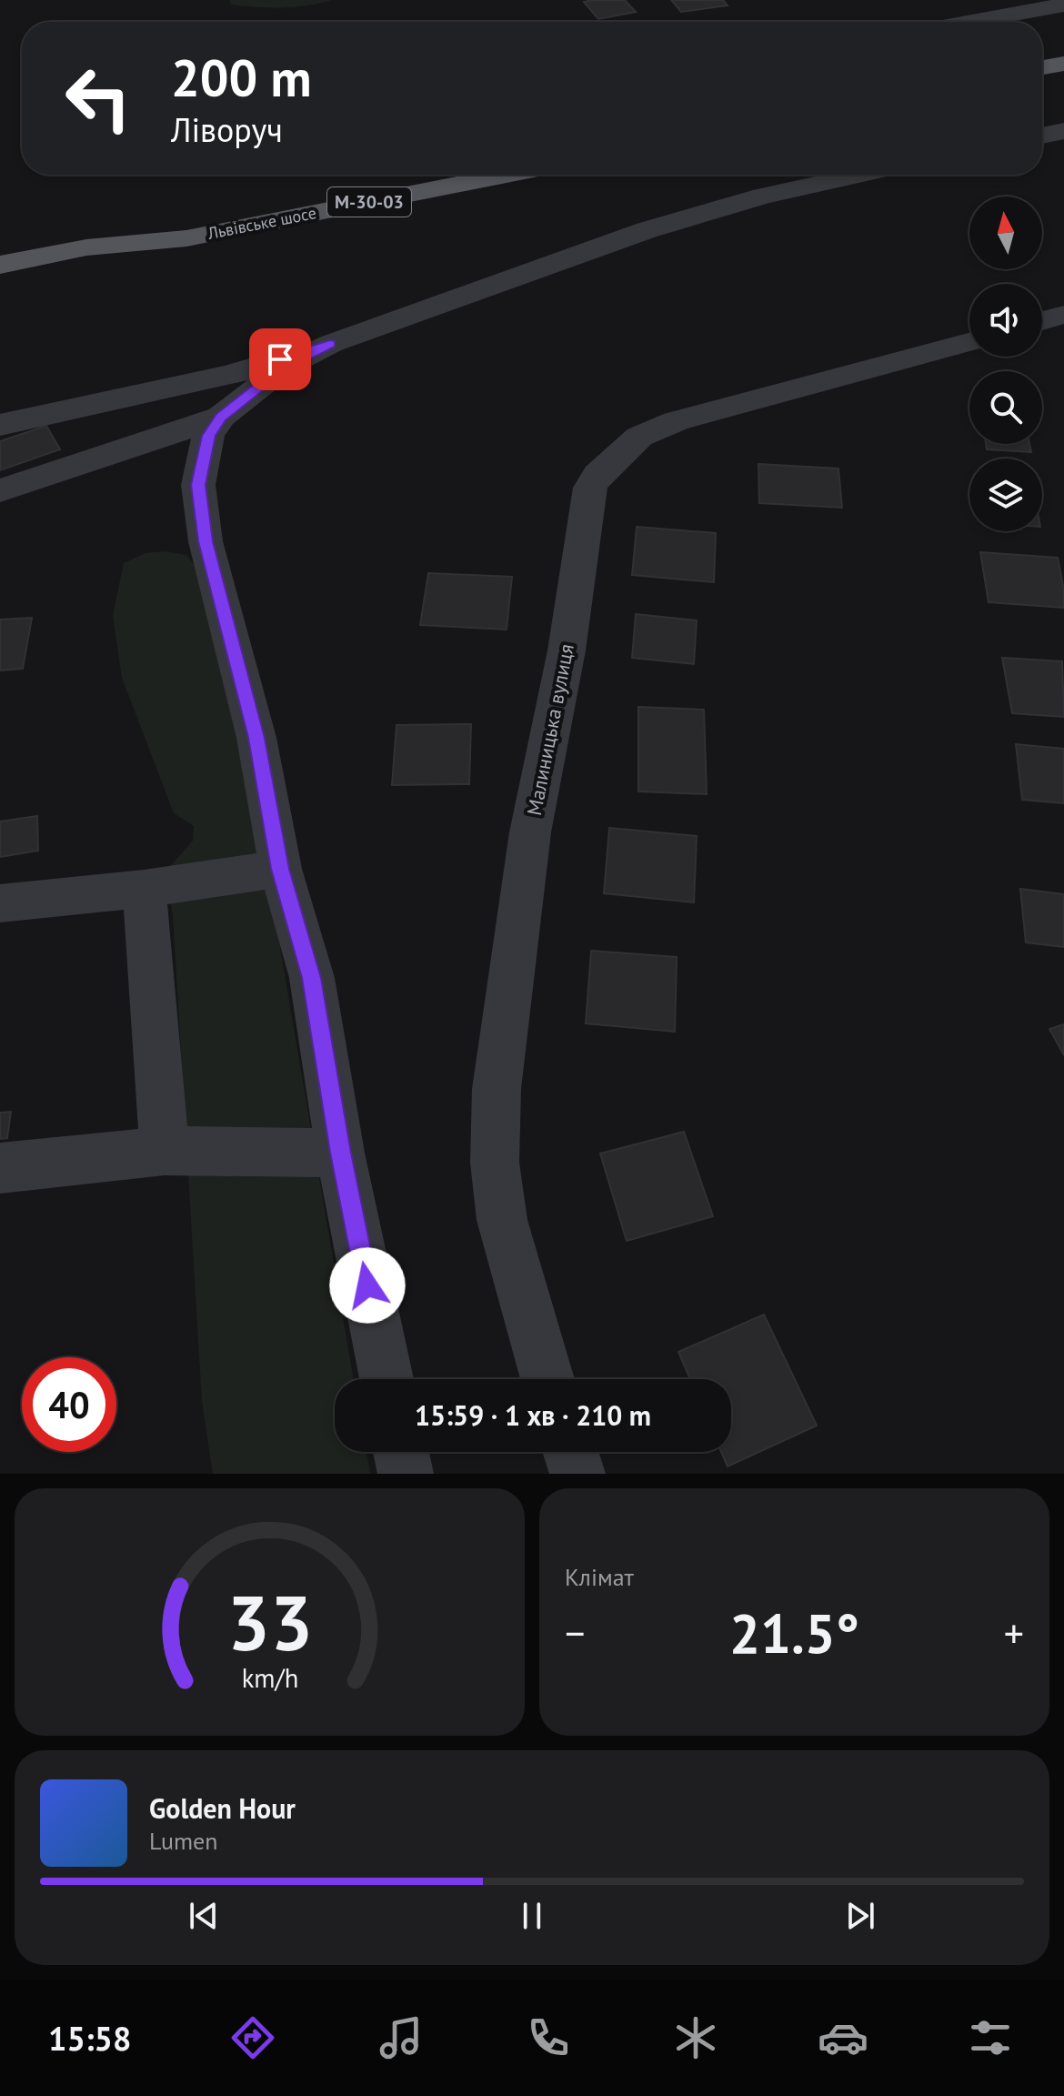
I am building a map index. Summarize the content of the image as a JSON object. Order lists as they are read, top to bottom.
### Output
{
  "streets": {
    "main road": ["М-30-03", "Львівське шосе"],
    "street": ["Малиницька вулиця"]
  },
  "north": "top",
  "page": {
    "turn": ["200 m", "Ліворуч"],
    "limit": "40",
    "trip": "15:59 · 1 хв · 210 m",
    "tile": "Клімат",
    "heat": ["−", "21.5°", "+"],
    "song": ["Golden Hour", "Lumen"],
    "tabs": "15:58",
    "gauge": ["33", "km/h"]
  }
}
